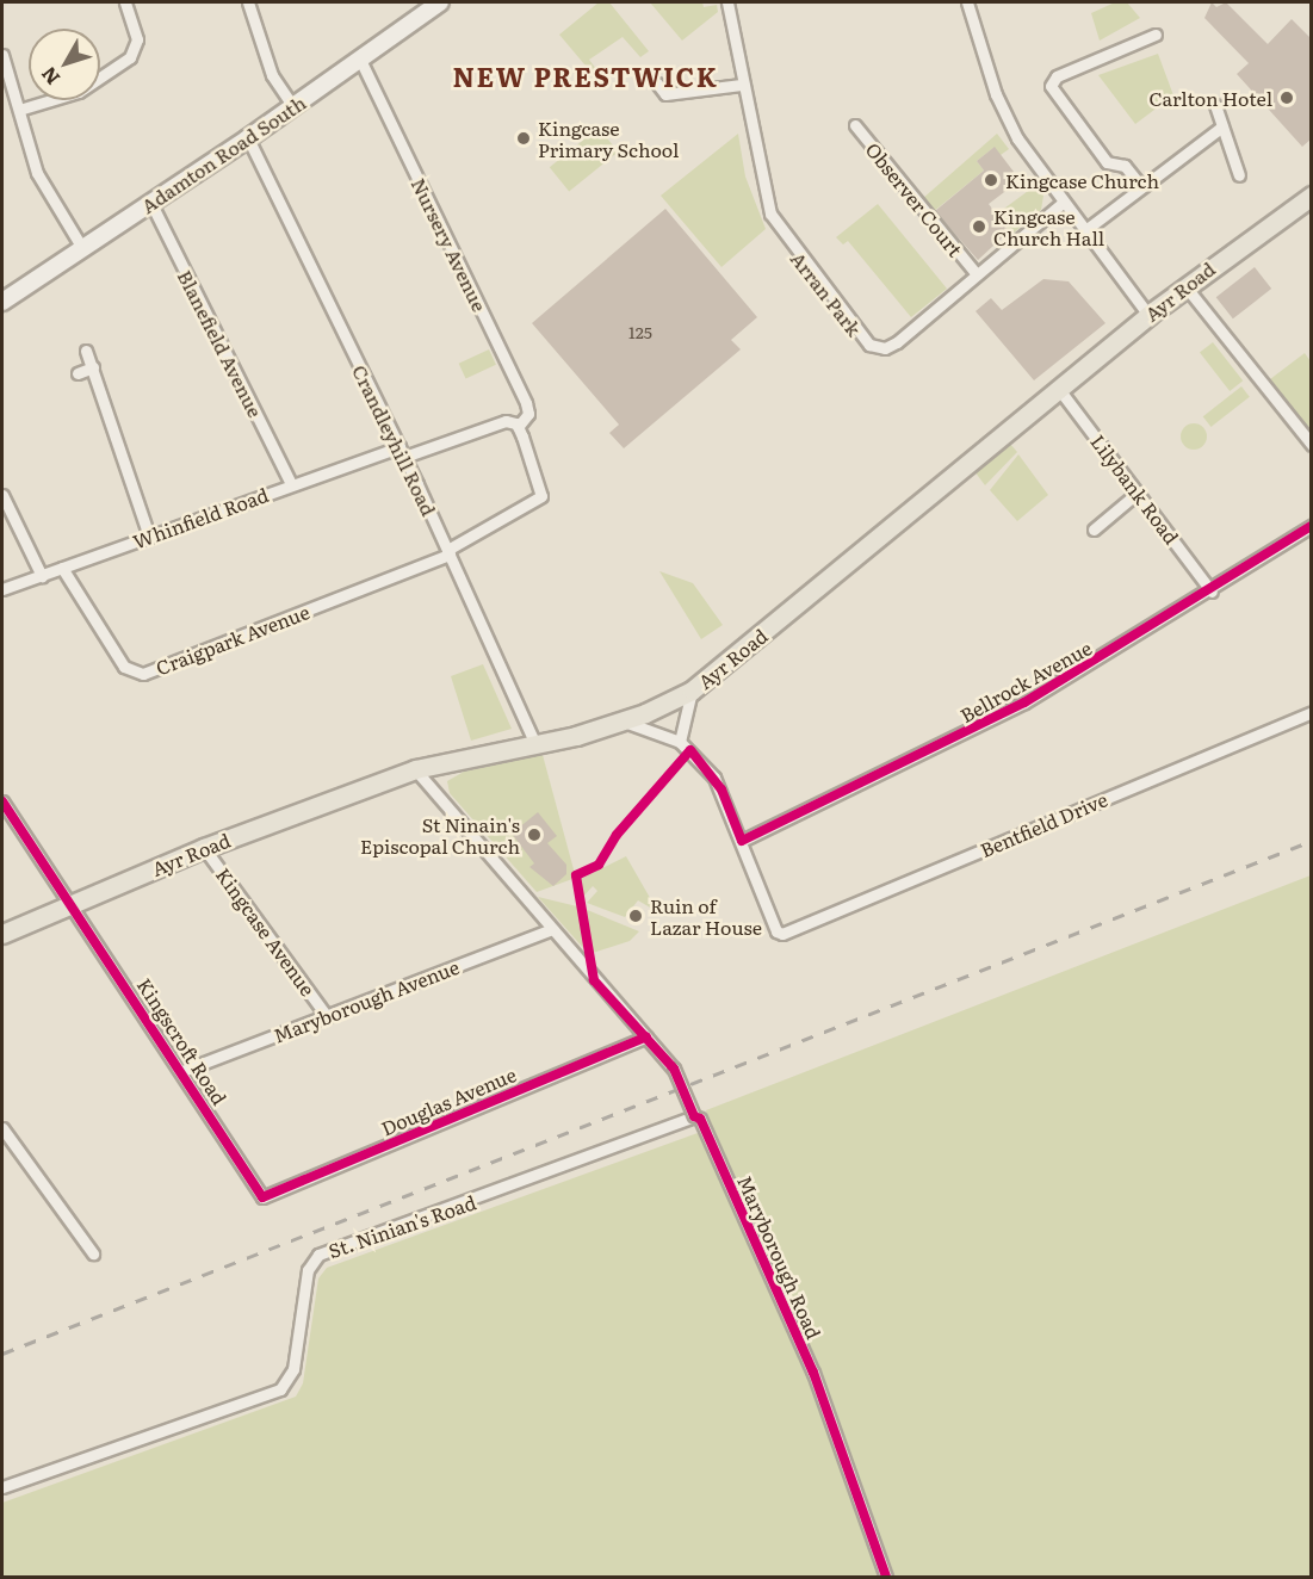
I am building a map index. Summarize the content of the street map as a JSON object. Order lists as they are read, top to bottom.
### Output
{
  "streets": {
    "main road": ["Ayr Road"],
    "street": [
      "Adamton Road South",
      "Observer Court",
      "Nursery Avenue",
      "Arran Park",
      "Blanefield Avenue",
      "Crandleyhill Road",
      "Lilybank Road",
      "Whinfield Road",
      "Craigpark Avenue",
      "Bellrock Avenue",
      "Bentfield Drive",
      "Kingcase Avenue",
      "Maryborough Avenue",
      "Kingscroft Road",
      "Douglas Avenue",
      "St. Ninian's Road",
      "Maryborough Road"
    ]
  },
  "crossings": [
    ["Adamton Road South", "Nursery Avenue"],
    ["Adamton Road South", "Blanefield Avenue"],
    ["Adamton Road South", "Crandleyhill Road"],
    ["Observer Court", "Arran Park"],
    ["Nursery Avenue", "Whinfield Road"],
    ["Nursery Avenue", "Craigpark Avenue"],
    ["Ayr Road", "Crandleyhill Road"],
    ["Ayr Road", "Lilybank Road"],
    ["Ayr Road", "Kingcase Avenue"],
    ["Ayr Road", "Kingscroft Road"],
    ["Ayr Road", "Maryborough Road"],
    ["Blanefield Avenue", "Whinfield Road"],
    ["Crandleyhill Road", "Whinfield Road"],
    ["Crandleyhill Road", "Craigpark Avenue"],
    ["Lilybank Road", "Bellrock Avenue"],
    ["Whinfield Road", "Craigpark Avenue"],
    ["Bellrock Avenue", "Bentfield Drive"],
    ["Kingcase Avenue", "Maryborough Avenue"],
    ["Maryborough Avenue", "Kingscroft Road"],
    ["Maryborough Avenue", "Maryborough Road"],
    ["Kingscroft Road", "Douglas Avenue"],
    ["Douglas Avenue", "Maryborough Road"],
    ["St. Ninian's Road", "Maryborough Road"]
  ],
  "districts": ["NEW PRESTWICK"],
  "places": [
    "Carlton Hotel",
    "Kingcase Primary School",
    "Kingcase Church",
    "Kingcase Church Hall",
    "St Ninain's Episcopal Church",
    "Ruin of Lazar House"
  ],
  "house_numbers": ["125"],
  "north": "bottom left"
}
